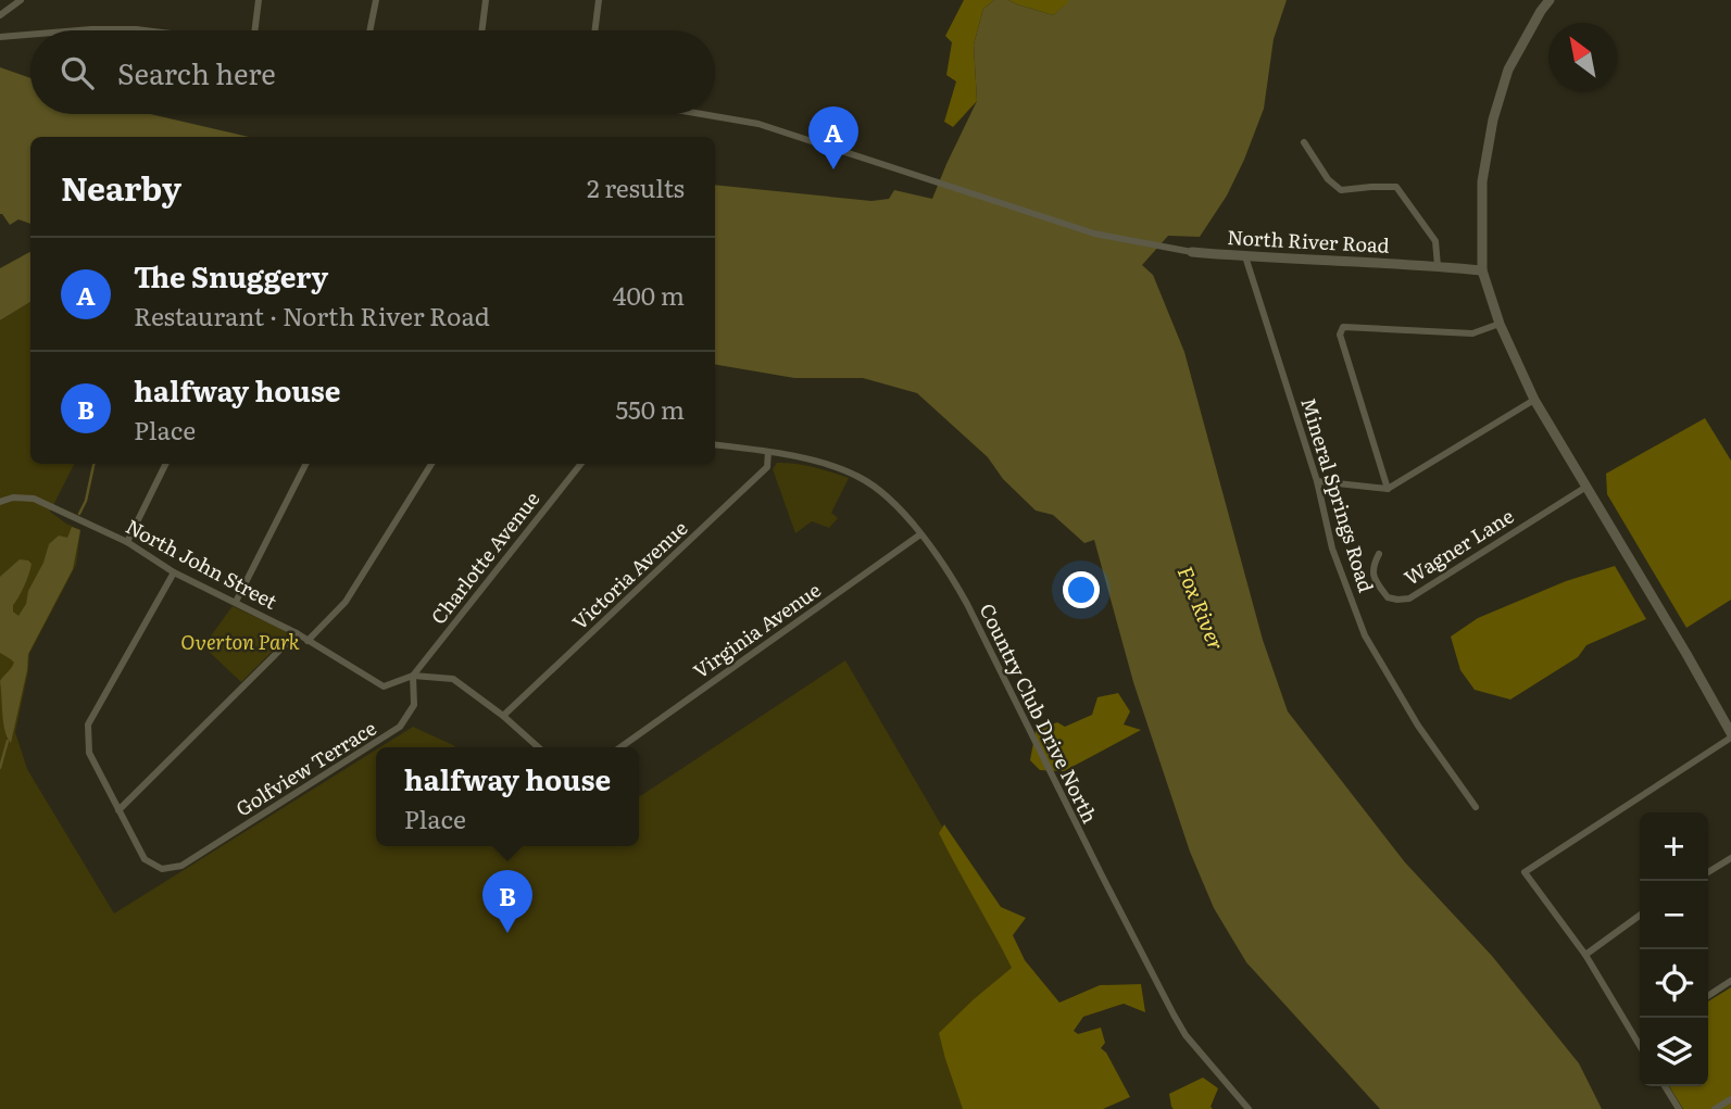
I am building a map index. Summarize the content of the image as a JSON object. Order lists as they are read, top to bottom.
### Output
{
  "streets": {
    "street": [
      "North River Road",
      "Mineral Springs Road",
      "Wagner Lane",
      "Charlotte Avenue",
      "North John Street",
      "Victoria Avenue",
      "Virginia Avenue",
      "Country Club Drive North",
      "Golfview Terrace"
    ]
  },
  "crossings": [
    ["North River Road", "Mineral Springs Road"],
    ["Charlotte Avenue", "North John Street"],
    ["Charlotte Avenue", "Golfview Terrace"],
    ["North John Street", "Victoria Avenue"],
    ["North John Street", "Golfview Terrace"],
    ["Victoria Avenue", "Country Club Drive North"],
    ["Virginia Avenue", "Country Club Drive North"]
  ],
  "water": ["Fox River"],
  "parks": ["Overton Park"],
  "north": "top left",
  "page": {
    "search": "Search here",
    "pins": ["A", "B"],
    "heading": ["Nearby", "2 results"],
    "list": [
      {
        "mark": "A",
        "name": "The Snuggery",
        "note": "Restaurant · North River Road",
        "value": "400 m"
      },
      {
        "mark": "B",
        "name": "halfway house",
        "note": "Place",
        "value": "550 m"
      }
    ],
    "popup": ["halfway house", "Place"],
    "map_buttons": ["+", "−"]
  }
}
